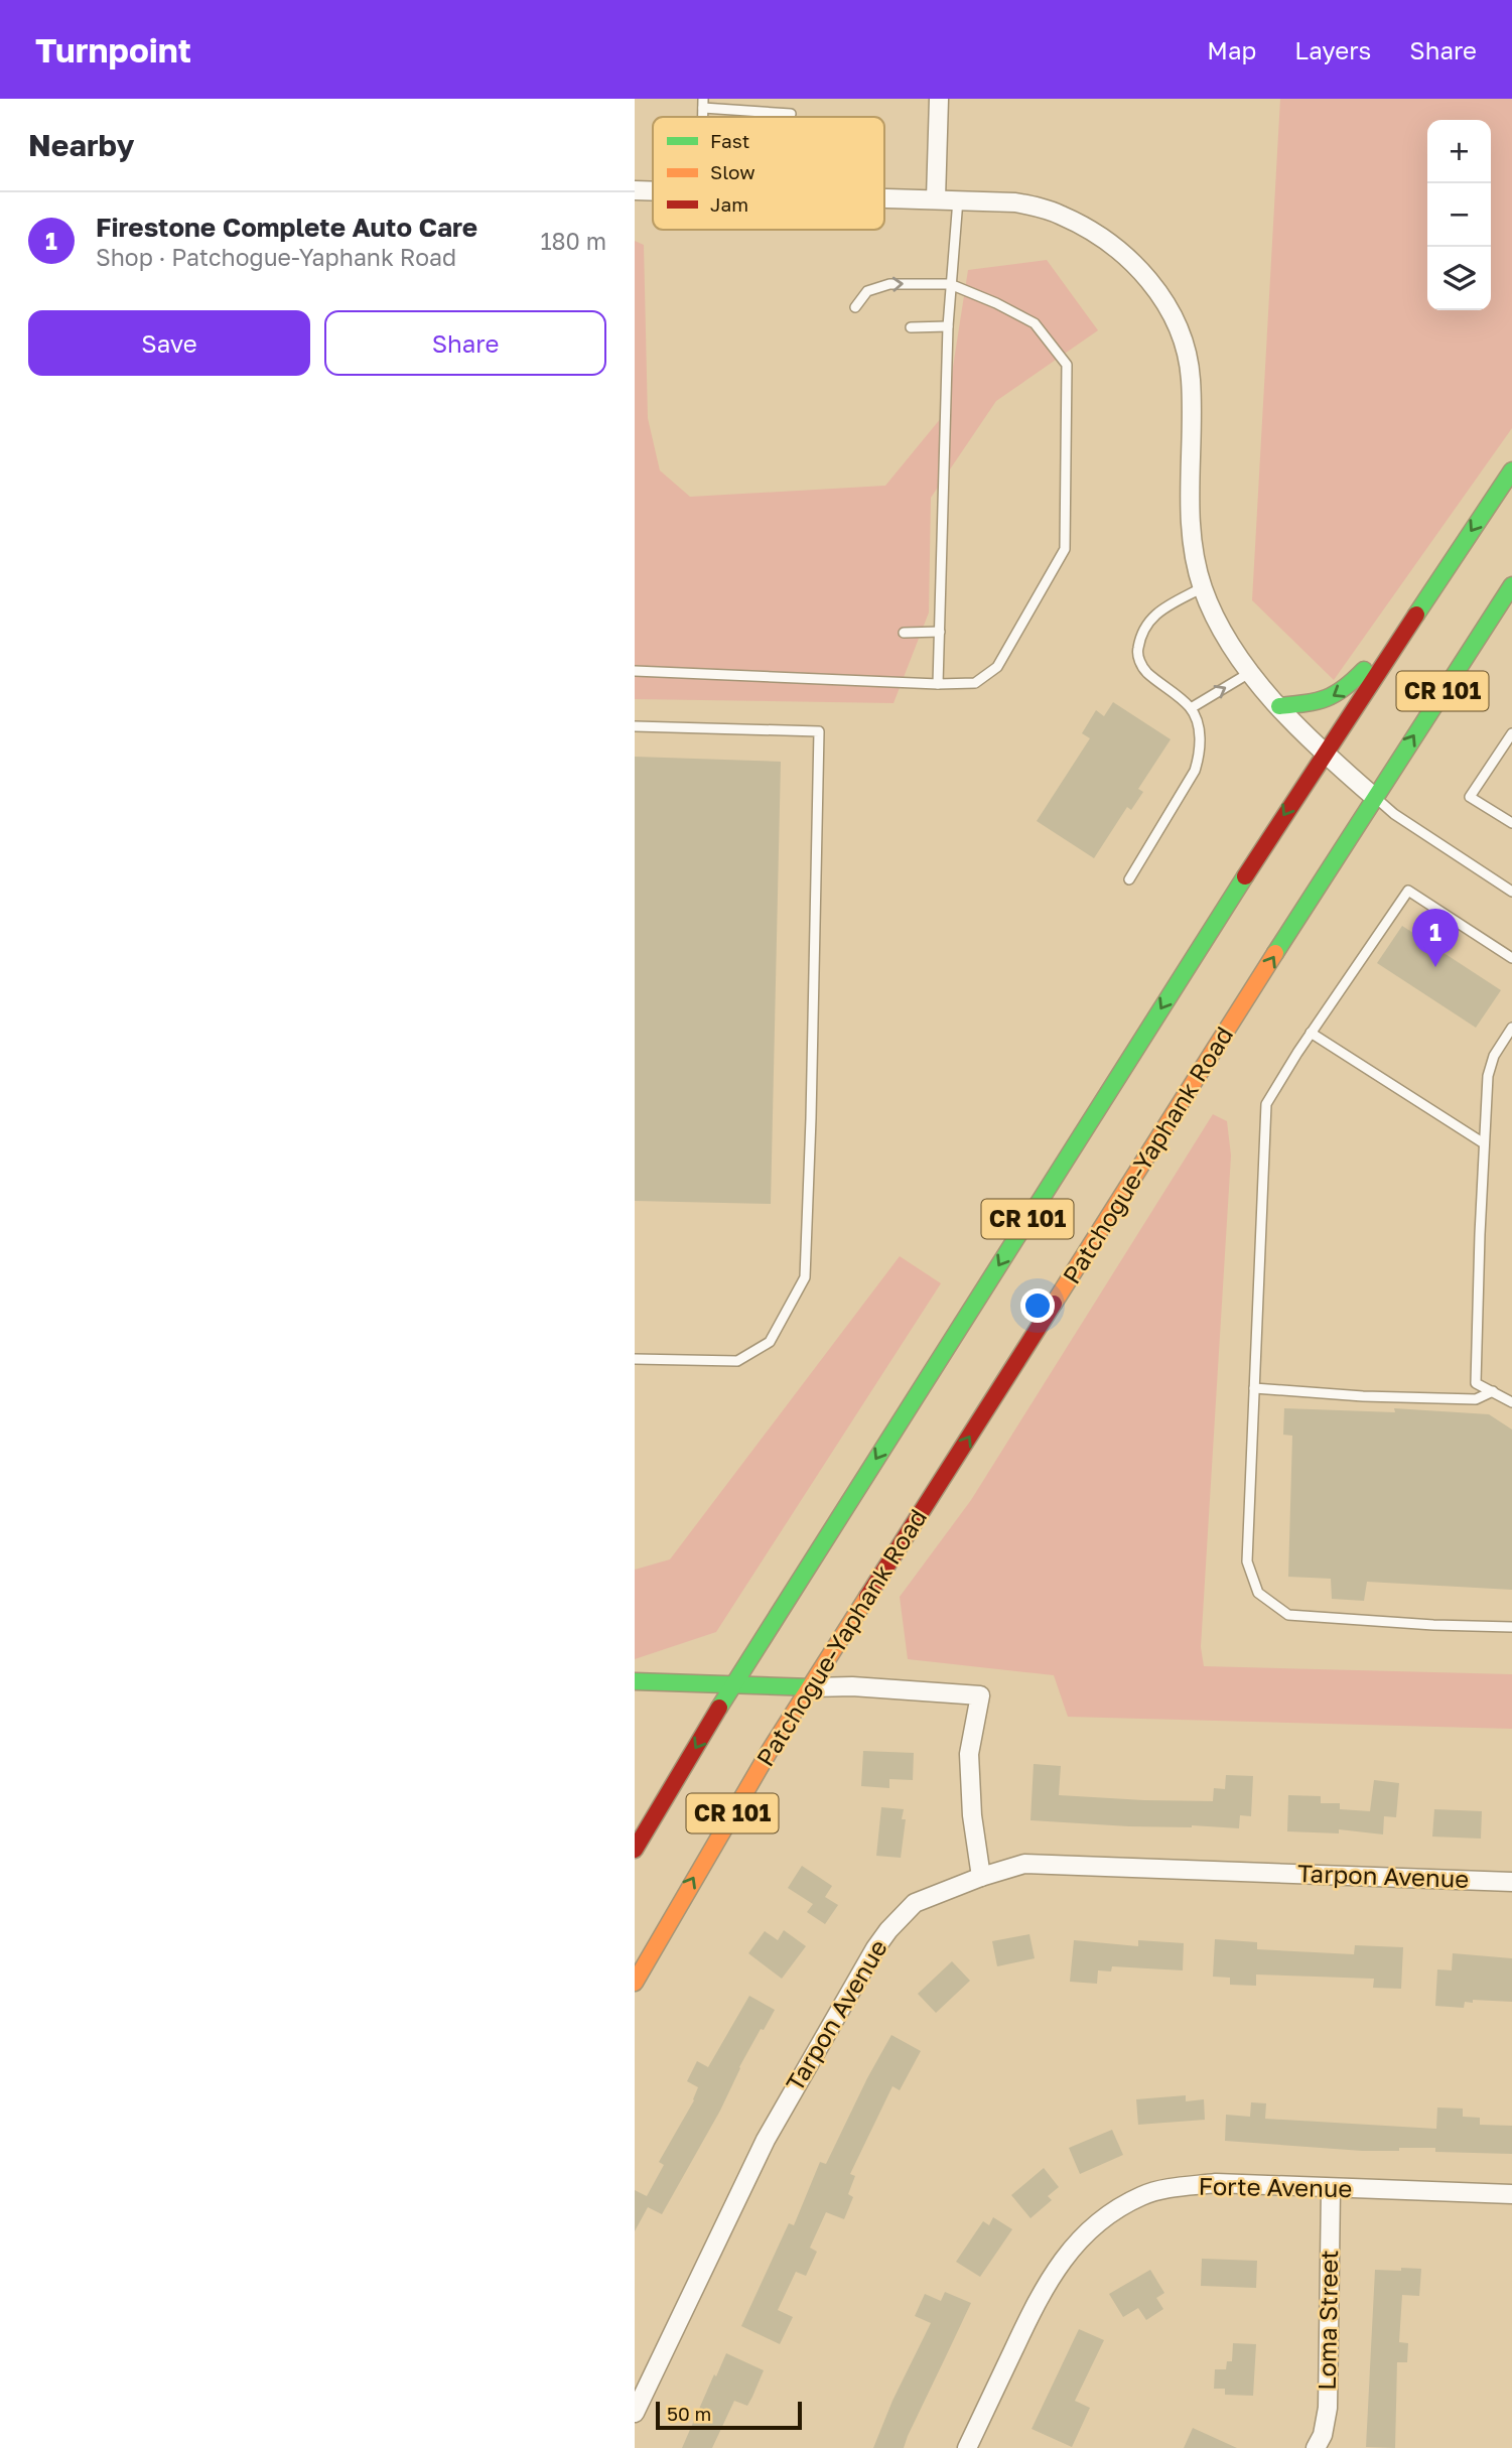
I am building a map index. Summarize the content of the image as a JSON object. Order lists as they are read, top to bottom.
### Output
{
  "streets": {
    "main road": ["CR 101", "Patchogue-Yaphank Road"],
    "street": ["Tarpon Avenue", "Forte Avenue", "Loma Street"]
  },
  "crossings": [
    ["Forte Avenue", "Loma Street"]
  ],
  "legend": ["Fast", "Slow", "Jam"],
  "scale_bar": "50 m",
  "page": {
    "header": "Turnpoint",
    "nav": ["Map", "Layers", "Share"],
    "heading": "Nearby",
    "map_buttons": ["+", "−"],
    "list": [
      {
        "mark": "1",
        "name": "Firestone Complete Auto Care",
        "note": "Shop · Patchogue-Yaphank Road",
        "value": "180 m"
      }
    ],
    "buttons": ["Save", "Share"],
    "pins": "1",
    "scale": "50 m"
  }
}
